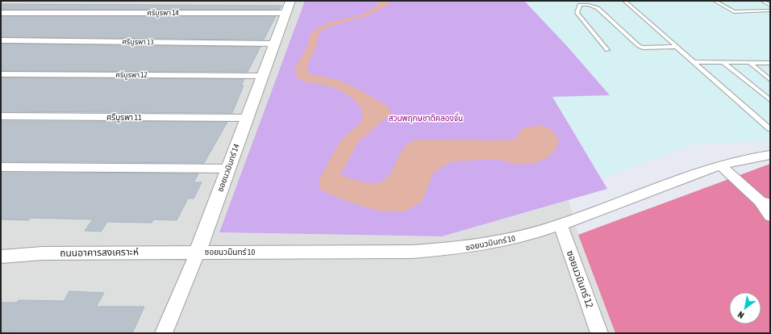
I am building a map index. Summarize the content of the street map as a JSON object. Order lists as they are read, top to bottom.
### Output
{
  "streets": {
    "street": [
      "ศรีบูรพา 14",
      "ศรีบูรพา 13",
      "ศรีบูรพา 12",
      "ศรีบูรพา 11",
      "ซอยนวมินทร์ 14",
      "ซอยนวมินทร์ 10",
      "ถนนอาคารสงเคราะห์",
      "ซอยนวมินทร์ 12"
    ]
  },
  "crossings": [
    ["ศรีบูรพา 14", "ซอยนวมินทร์ 14"],
    ["ศรีบูรพา 13", "ซอยนวมินทร์ 14"],
    ["ศรีบูรพา 12", "ซอยนวมินทร์ 14"],
    ["ศรีบูรพา 11", "ซอยนวมินทร์ 14"],
    ["ซอยนวมินทร์ 14", "ซอยนวมินทร์ 10"],
    ["ซอยนวมินทร์ 14", "ถนนอาคารสงเคราะห์"],
    ["ซอยนวมินทร์ 10", "ถนนอาคารสงเคราะห์"],
    ["ซอยนวมินทร์ 10", "ซอยนวมินทร์ 12"]
  ],
  "parks": ["สวนพฤกษชาติคลองจั่น"],
  "north": "bottom left"
}
